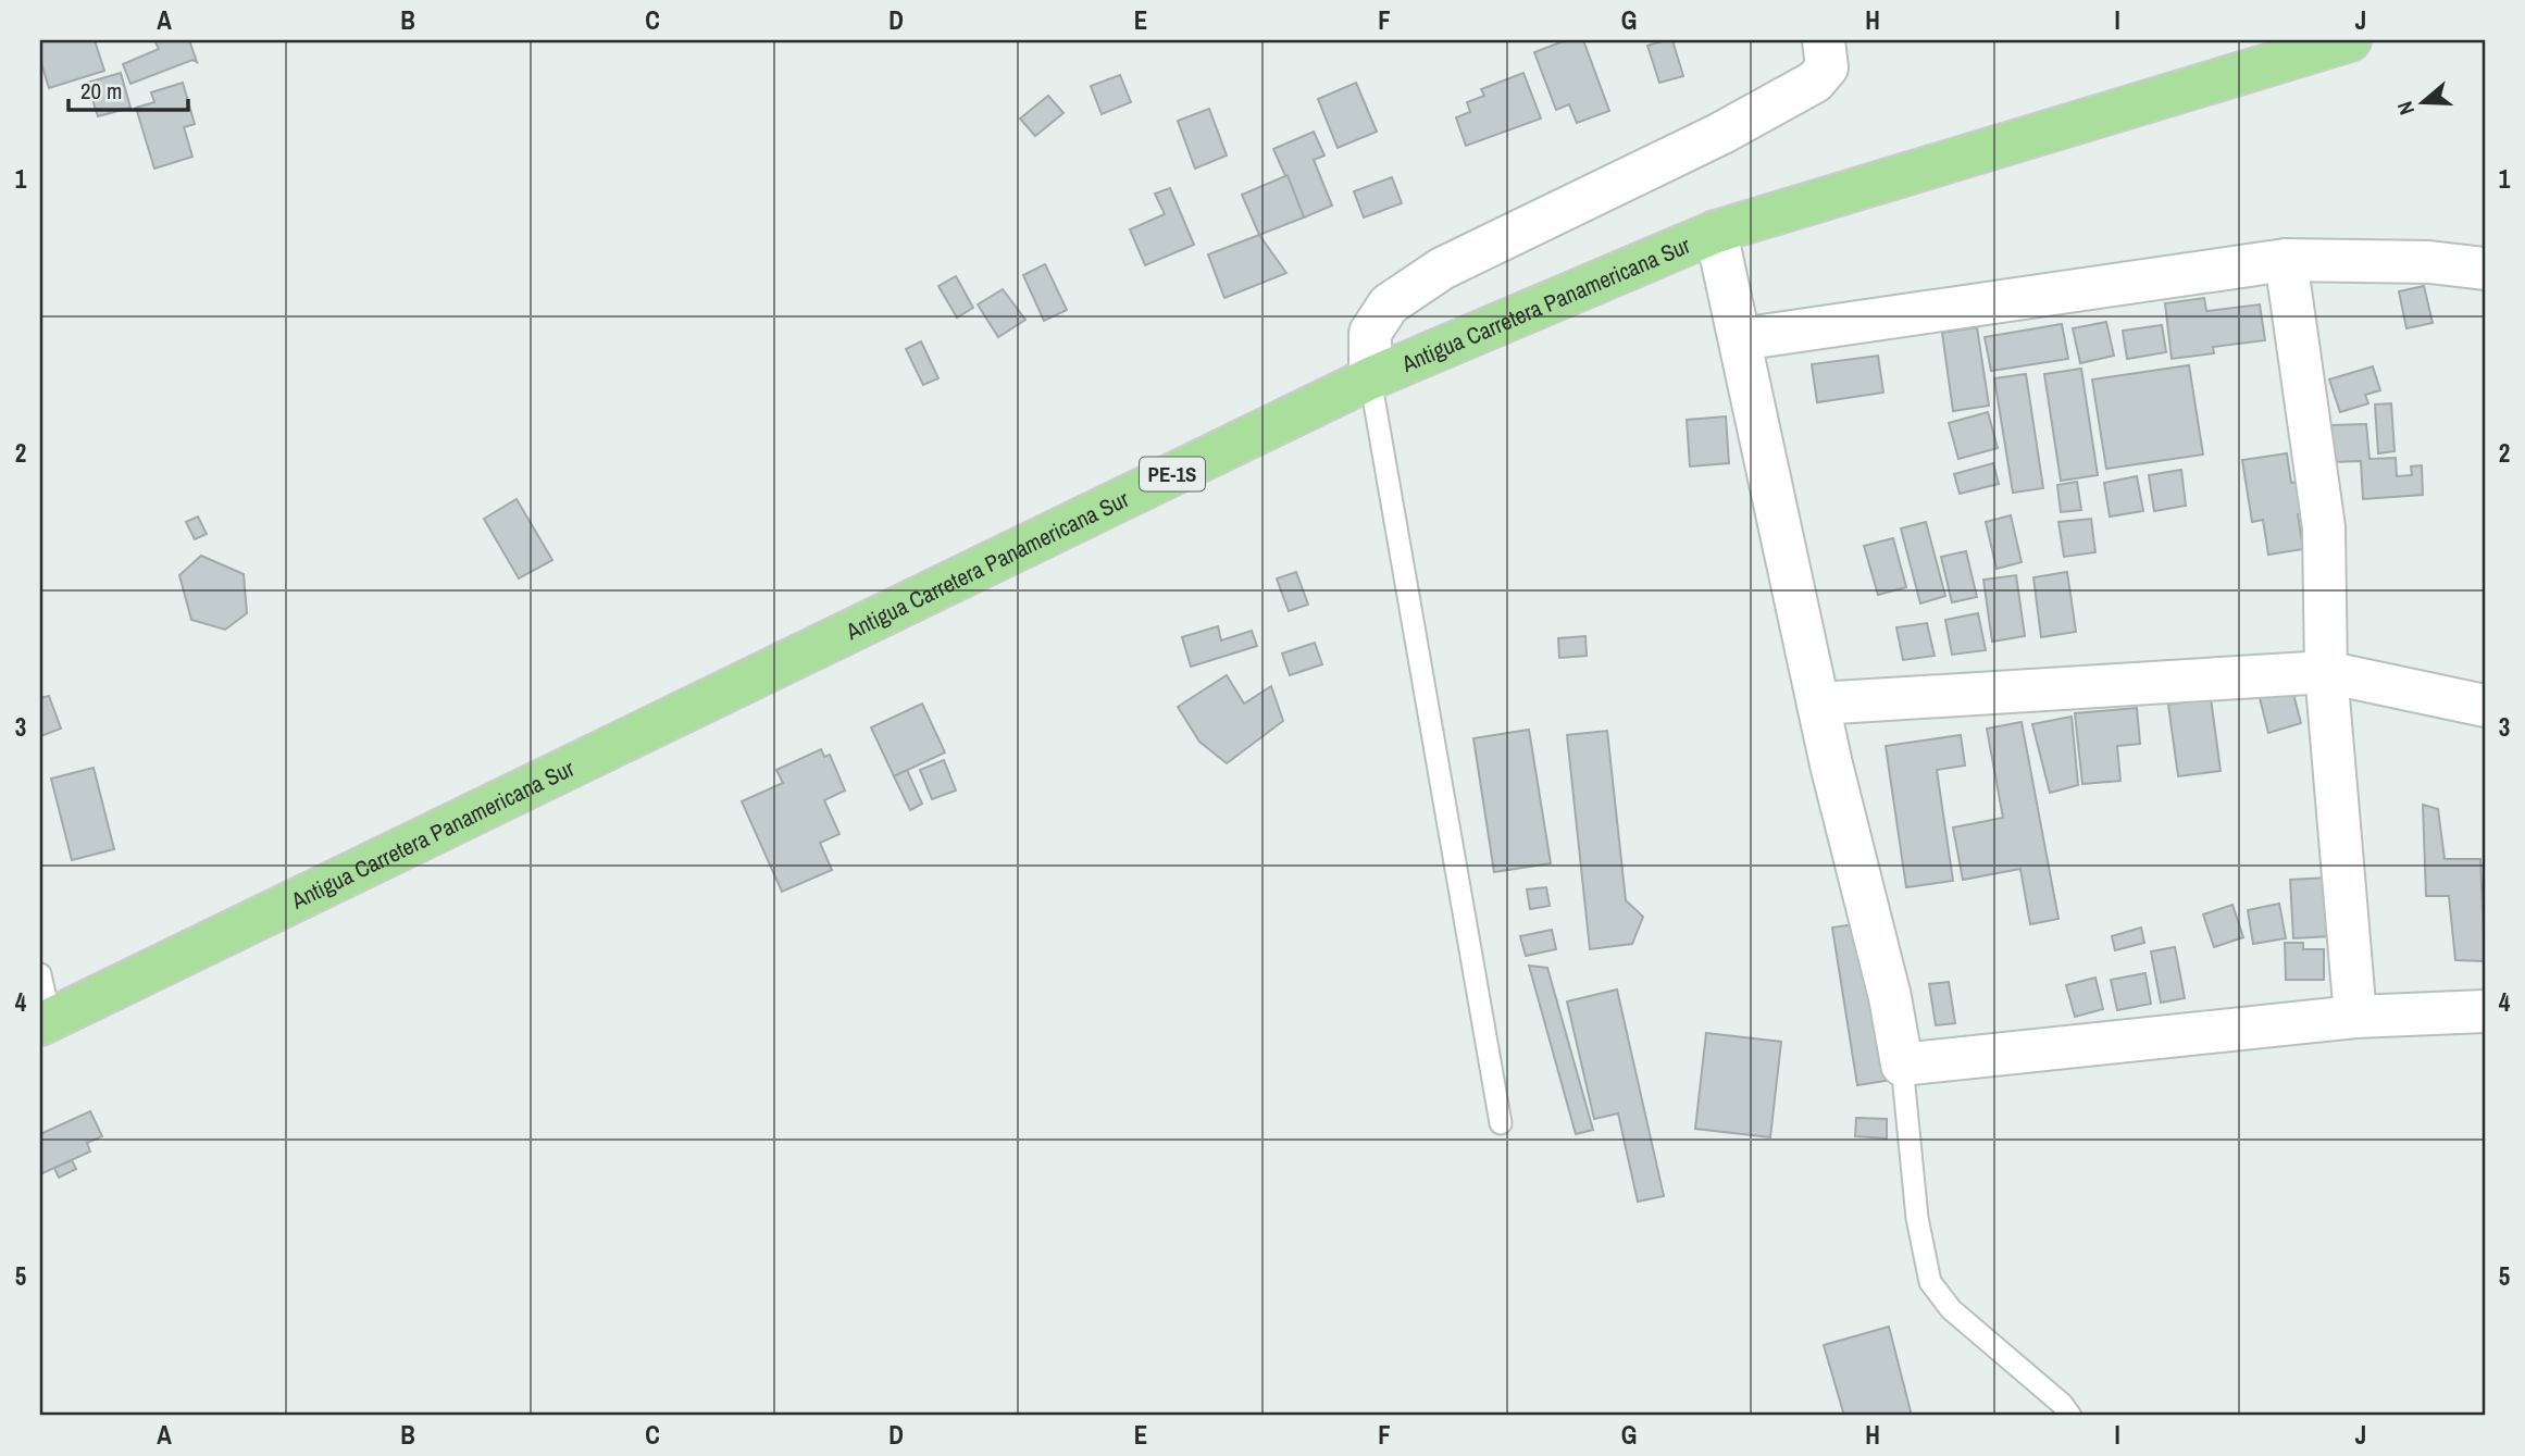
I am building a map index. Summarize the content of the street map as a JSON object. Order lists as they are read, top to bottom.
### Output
{
  "streets": {
    "highway": ["Antigua Carretera Panamericana Sur", "PE-1S"]
  },
  "scale_bar": "20 m",
  "north": "left",
  "grid": {
    "columns": [
      "A",
      "B",
      "C",
      "D",
      "E",
      "F",
      "G",
      "H",
      "I",
      "J"
    ],
    "rows": [
      "1",
      "2",
      "3",
      "4",
      "5"
    ]
  }
}
